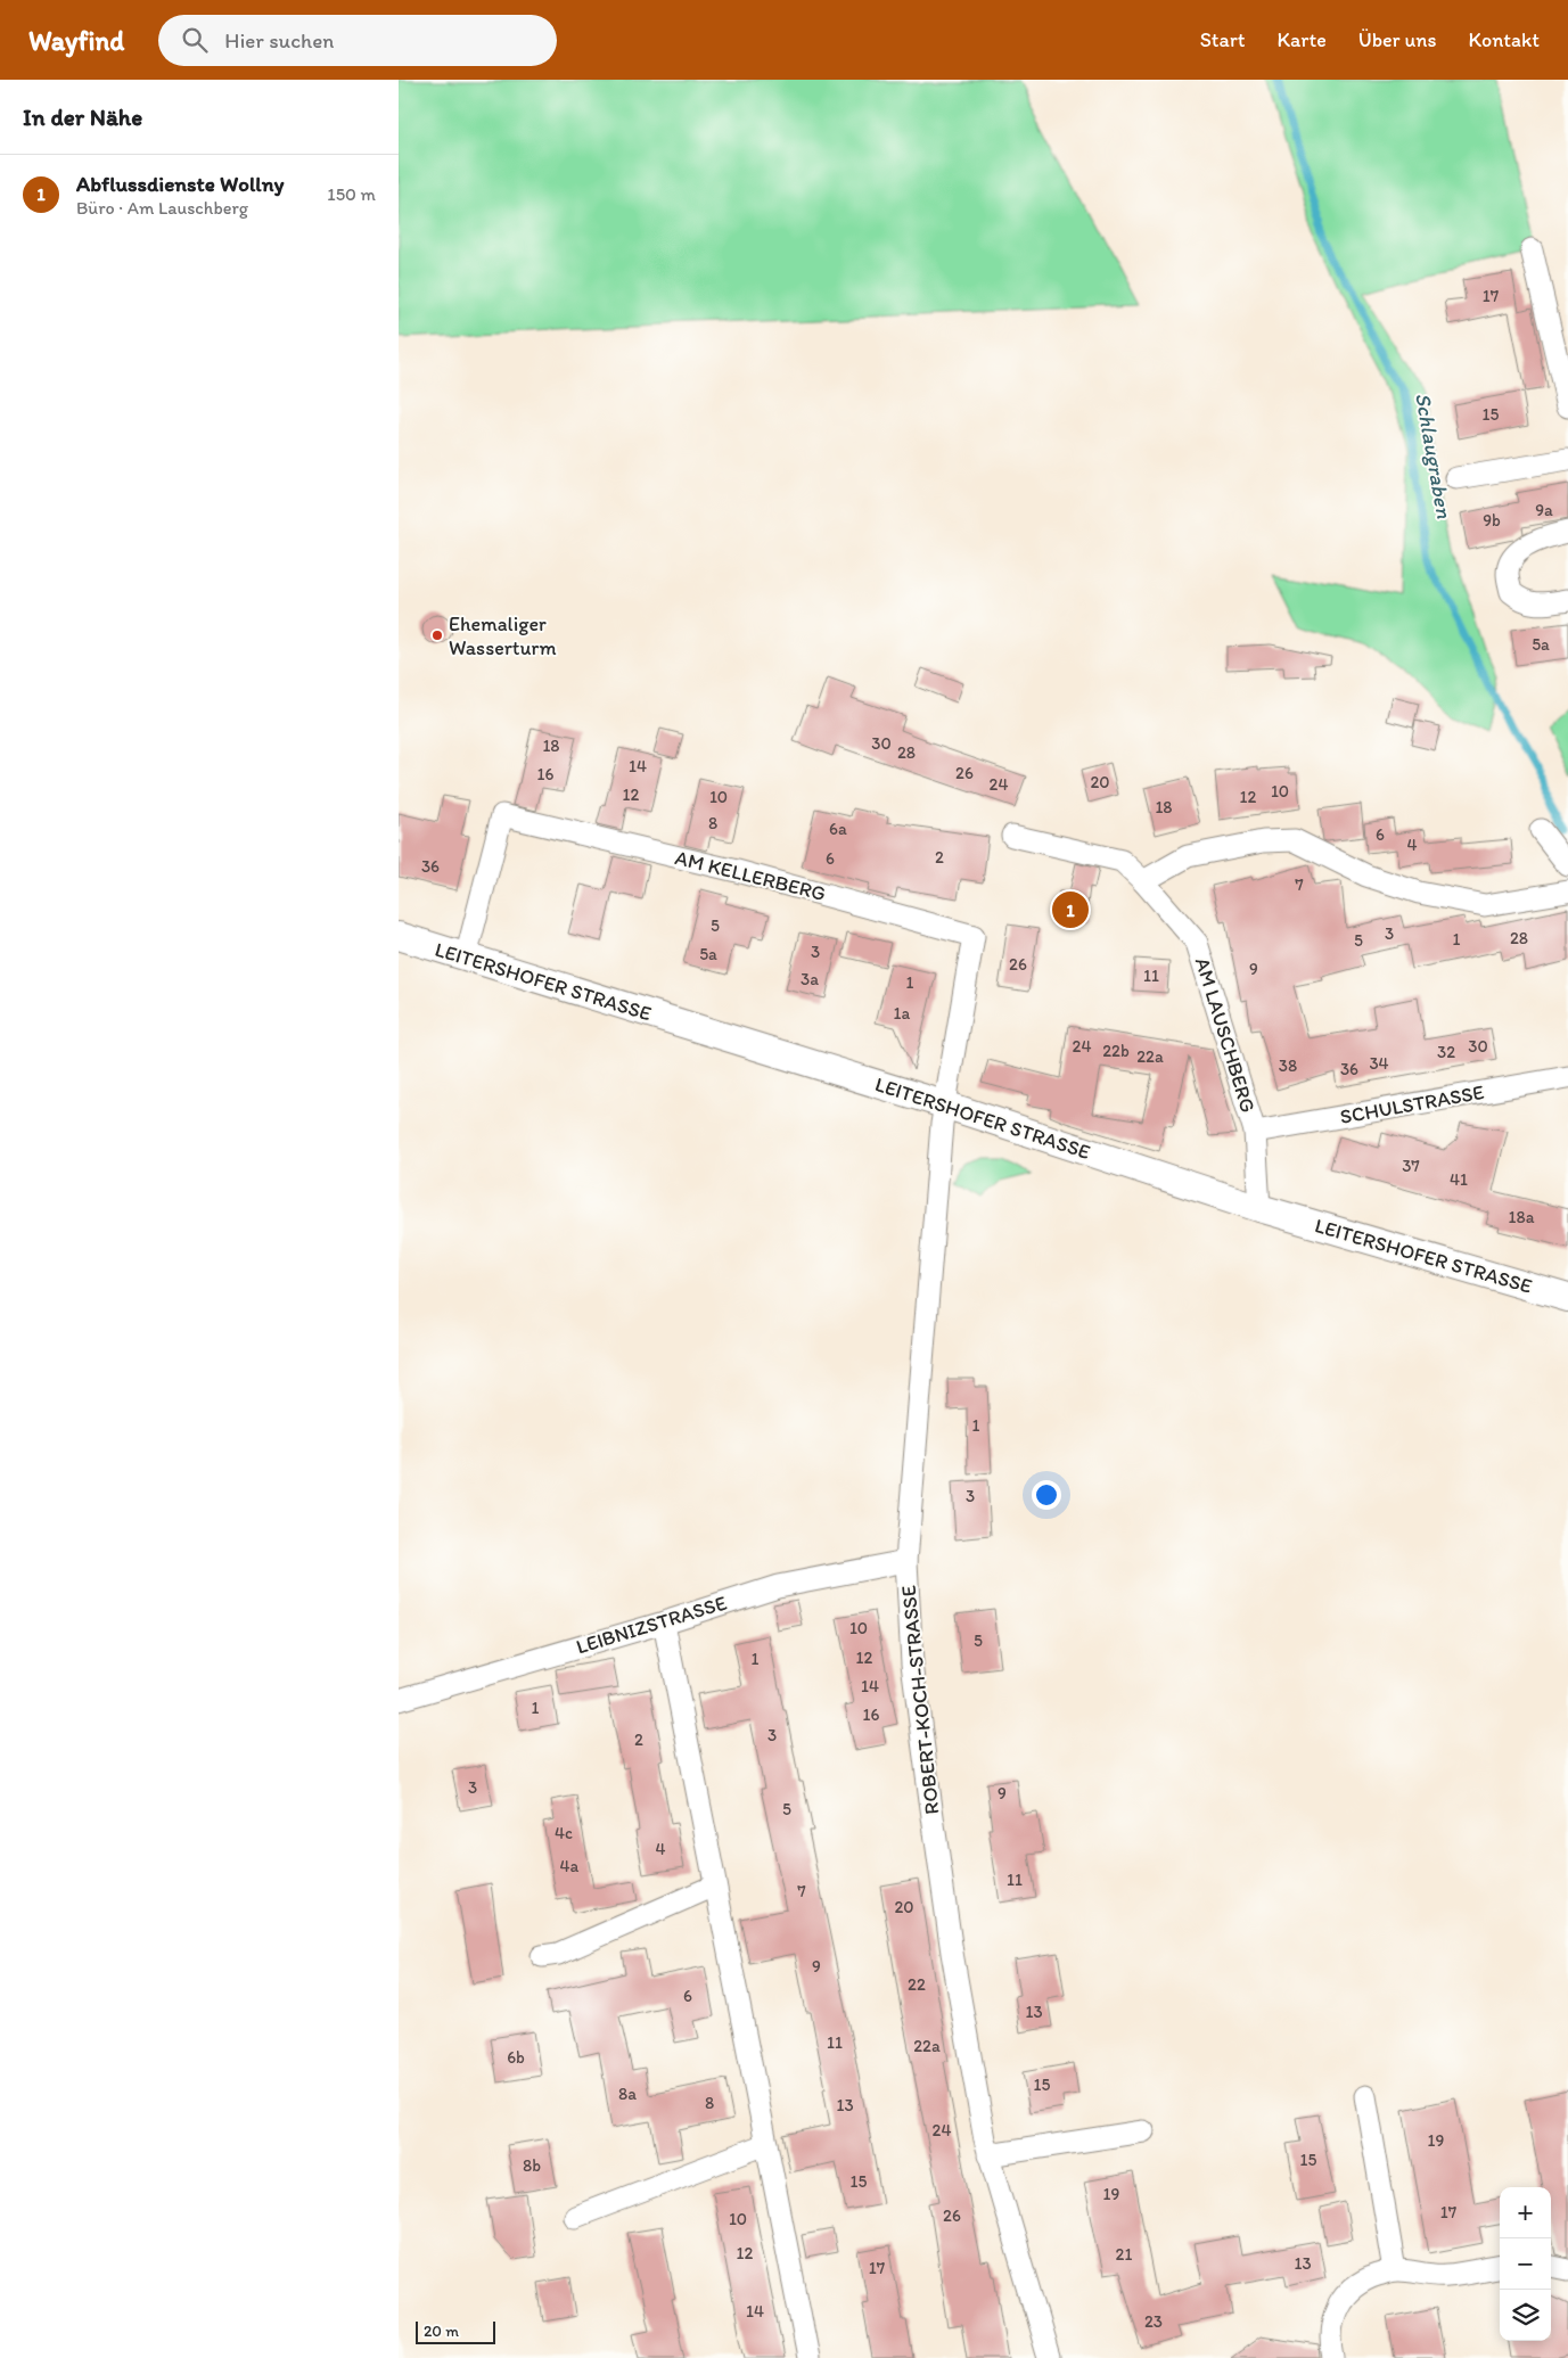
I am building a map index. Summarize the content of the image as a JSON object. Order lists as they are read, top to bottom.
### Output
{
  "streets": {
    "street": [
      "AM KELLERBERG",
      "LEITERSHOFER STRASSE",
      "AM LAUSCHBERG",
      "SCHULSTRASSE",
      "LEIBNIZSTRASSE",
      "ROBERT-KOCH-STRASSE"
    ]
  },
  "crossings": [
    ["AM KELLERBERG", "LEITERSHOFER STRASSE"],
    ["AM KELLERBERG", "ROBERT-KOCH-STRASSE"],
    ["LEITERSHOFER STRASSE", "AM LAUSCHBERG"],
    ["LEITERSHOFER STRASSE", "ROBERT-KOCH-STRASSE"],
    ["AM LAUSCHBERG", "SCHULSTRASSE"],
    ["LEIBNIZSTRASSE", "ROBERT-KOCH-STRASSE"]
  ],
  "water": ["Schlaugraben"],
  "places": ["Ehemaliger Wasserturm"],
  "house_numbers": [
    "17",
    "15",
    "9a",
    "9b",
    "5a",
    "30",
    "18",
    "28",
    "14",
    "26",
    "16",
    "20",
    "24",
    "10",
    "12",
    "10",
    "12",
    "18",
    "8",
    "6a",
    "6",
    "4",
    "2",
    "6",
    "36",
    "7",
    "5",
    "3",
    "28",
    "1",
    "5",
    "3",
    "5a",
    "26",
    "9",
    "11",
    "3a",
    "1",
    "1a",
    "24",
    "30",
    "22b",
    "32",
    "22a",
    "34",
    "38",
    "36",
    "37",
    "41",
    "18a",
    "1",
    "3",
    "10",
    "5",
    "12",
    "1",
    "14",
    "1",
    "16",
    "3",
    "2",
    "3",
    "9",
    "5",
    "4c",
    "4",
    "4a",
    "11",
    "7",
    "20",
    "9",
    "22",
    "6",
    "13",
    "11",
    "22a",
    "6b",
    "15",
    "8a",
    "8",
    "13",
    "24",
    "19",
    "15",
    "8b",
    "15",
    "19",
    "17",
    "26",
    "10",
    "12",
    "21",
    "13",
    "17",
    "14",
    "23"
  ],
  "scale_bar": "20 m",
  "page": {
    "header": "Wayfind",
    "search": "Hier suchen",
    "nav": [
      "Start",
      "Karte",
      "Über uns",
      "Kontakt"
    ],
    "heading": "In der Nähe",
    "list": [
      {
        "mark": "1",
        "name": "Abflussdienste Wollny",
        "note": "Büro · Am Lauschberg",
        "value": "150 m"
      }
    ],
    "pins": "1",
    "map_buttons": ["+", "−"],
    "scale": "20 m"
  }
}
